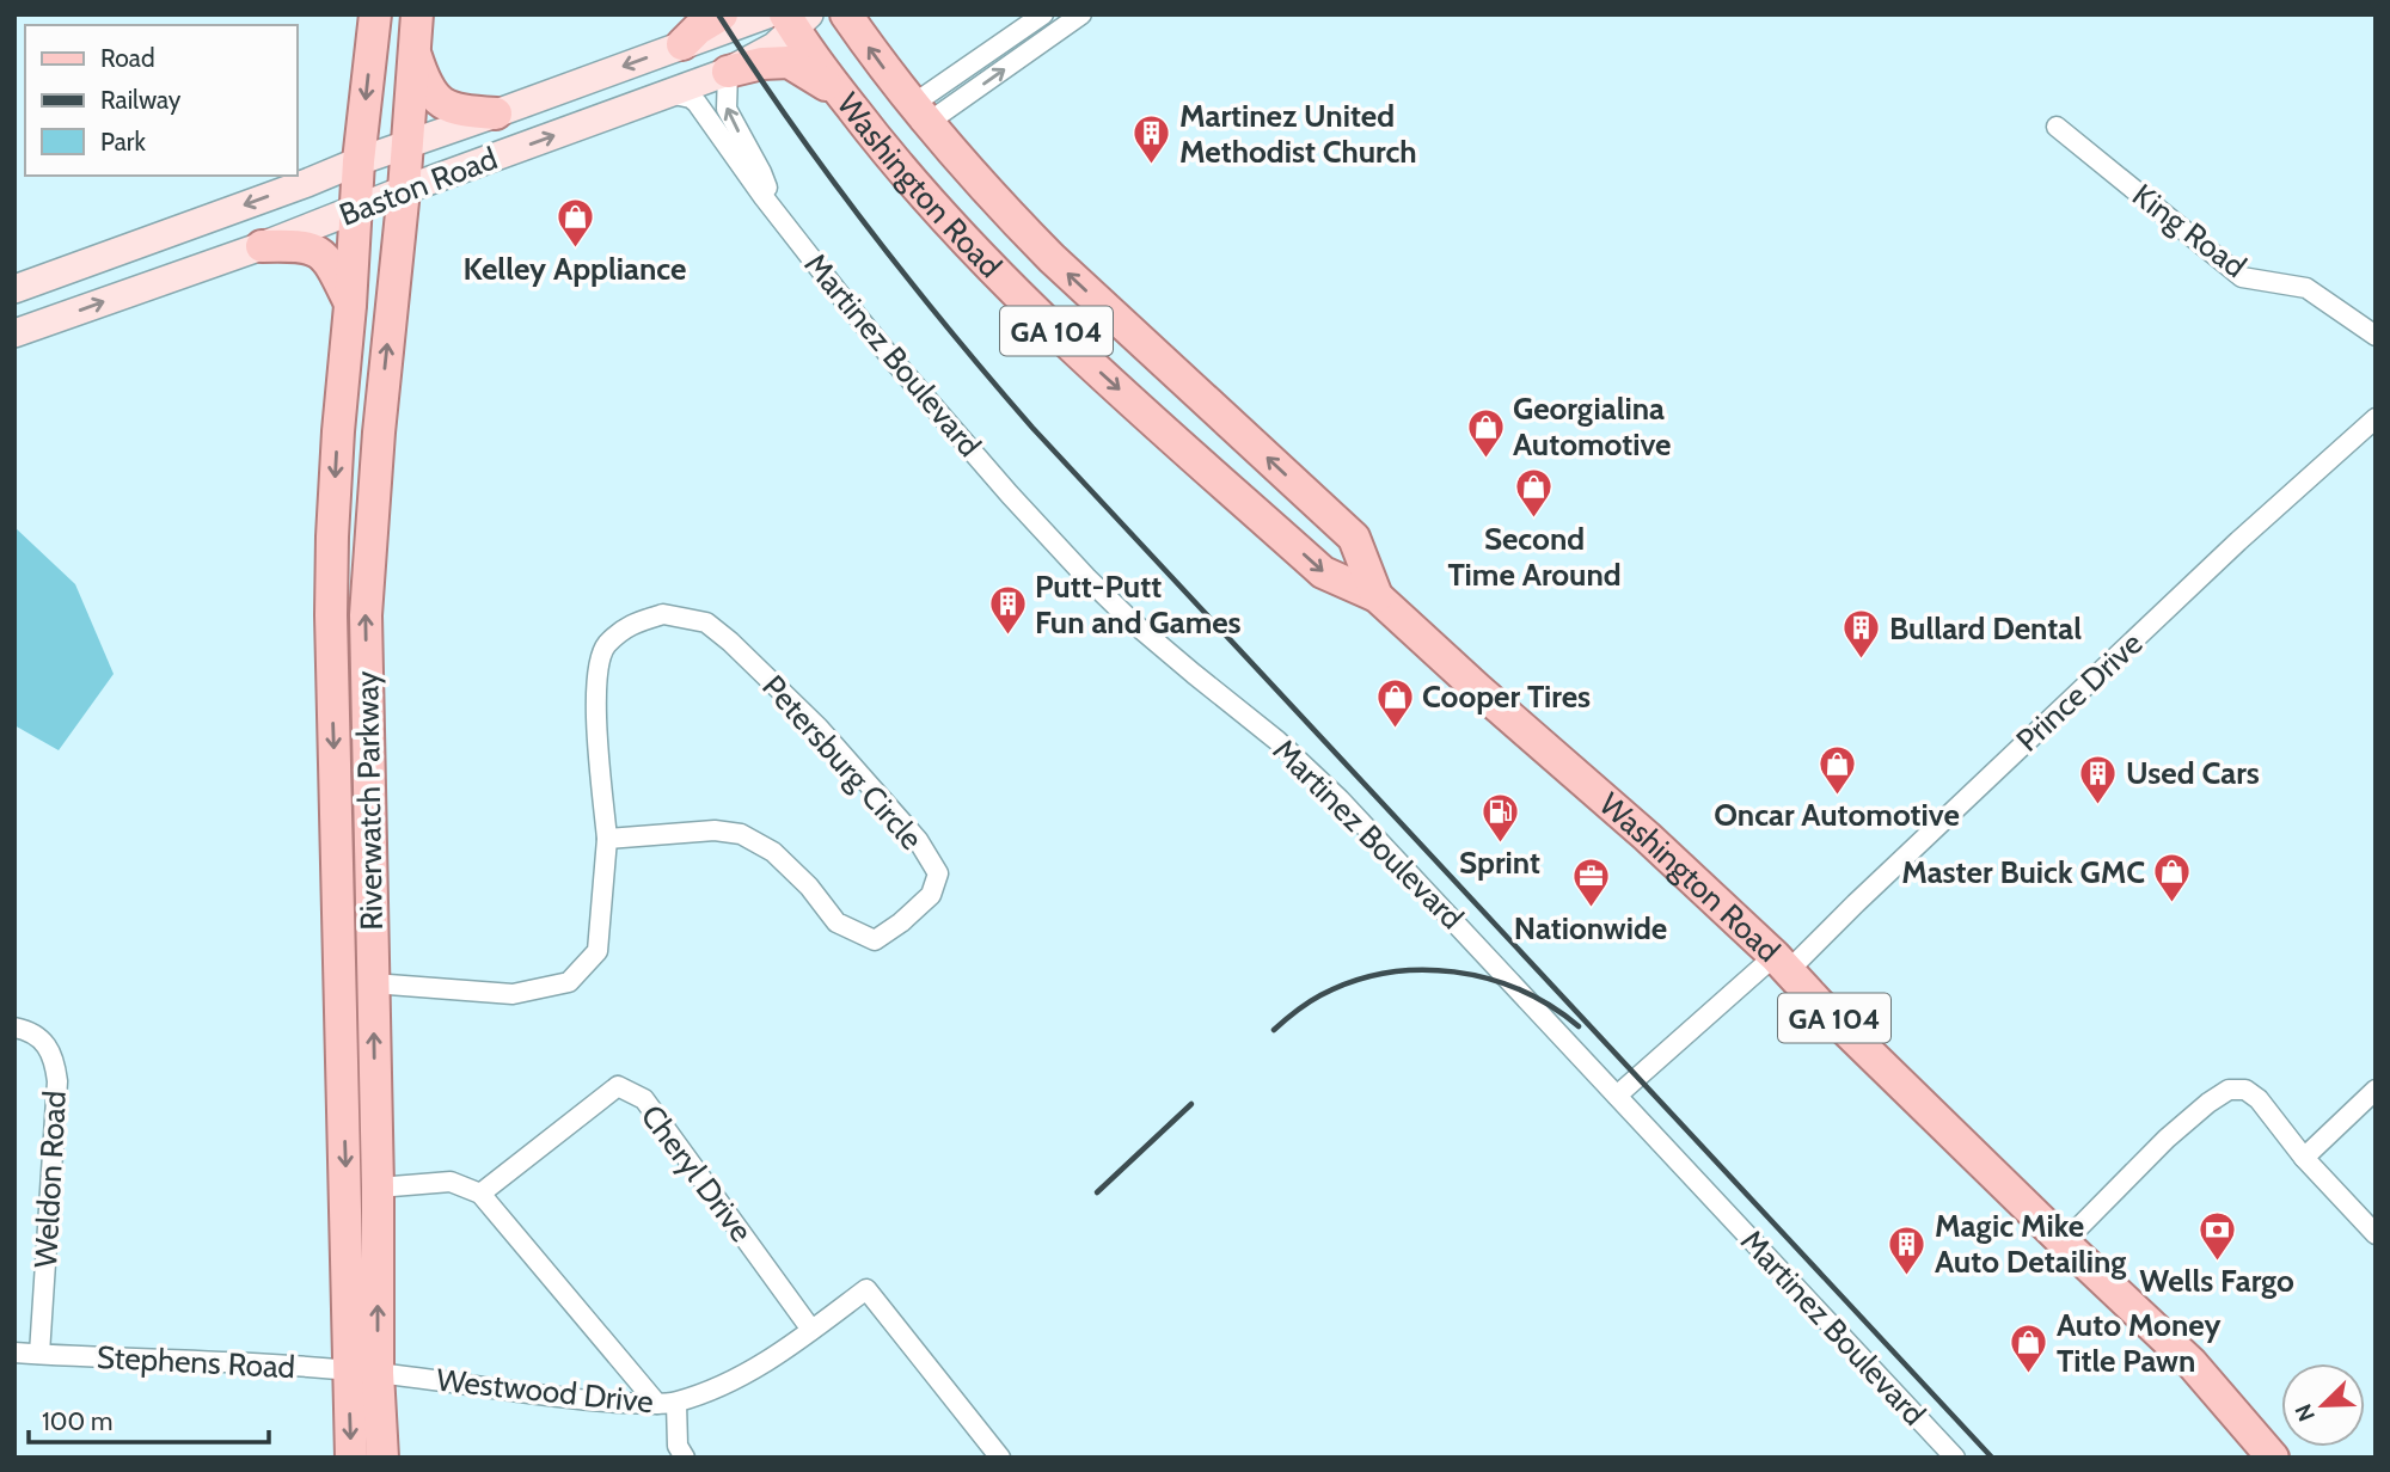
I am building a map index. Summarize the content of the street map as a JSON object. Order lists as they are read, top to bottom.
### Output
{
  "streets": {
    "main road": [
      "Washington Road",
      "Baston Road",
      "GA 104",
      "Riverwatch Parkway"
    ],
    "street": [
      "King Road",
      "Martinez Boulevard",
      "Prince Drive",
      "Petersburg Circle",
      "Cheryl Drive",
      "Weldon Road",
      "Stephens Road",
      "Westwood Drive"
    ]
  },
  "crossings": [
    ["Washington Road", "Baston Road"],
    ["Washington Road", "Prince Drive"],
    ["Baston Road", "Martinez Boulevard"],
    ["Baston Road", "Riverwatch Parkway"],
    ["Martinez Boulevard", "Prince Drive"],
    ["Petersburg Circle", "Riverwatch Parkway"],
    ["Riverwatch Parkway", "Stephens Road"],
    ["Riverwatch Parkway", "Westwood Drive"],
    ["Cheryl Drive", "Westwood Drive"],
    ["Weldon Road", "Stephens Road"],
    ["Stephens Road", "Westwood Drive"]
  ],
  "places": {
    "building": [
      "Martinez United Methodist Church",
      "Putt-Putt Fun and Games",
      "Bullard Dental",
      "Used Cars",
      "Magic Mike Auto Detailing"
    ],
    "shop": [
      "Kelley Appliance",
      "Georgialina Automotive",
      "Second Time Around",
      "Cooper Tires",
      "Oncar Automotive",
      "Master Buick GMC",
      "Auto Money Title Pawn"
    ],
    "fuel station": ["Sprint"],
    "office": ["Nationwide"],
    "bank": ["Wells Fargo"]
  },
  "legend": ["Road", "Railway", "Park"],
  "scale_bar": "100 m",
  "north": "bottom left"
}
